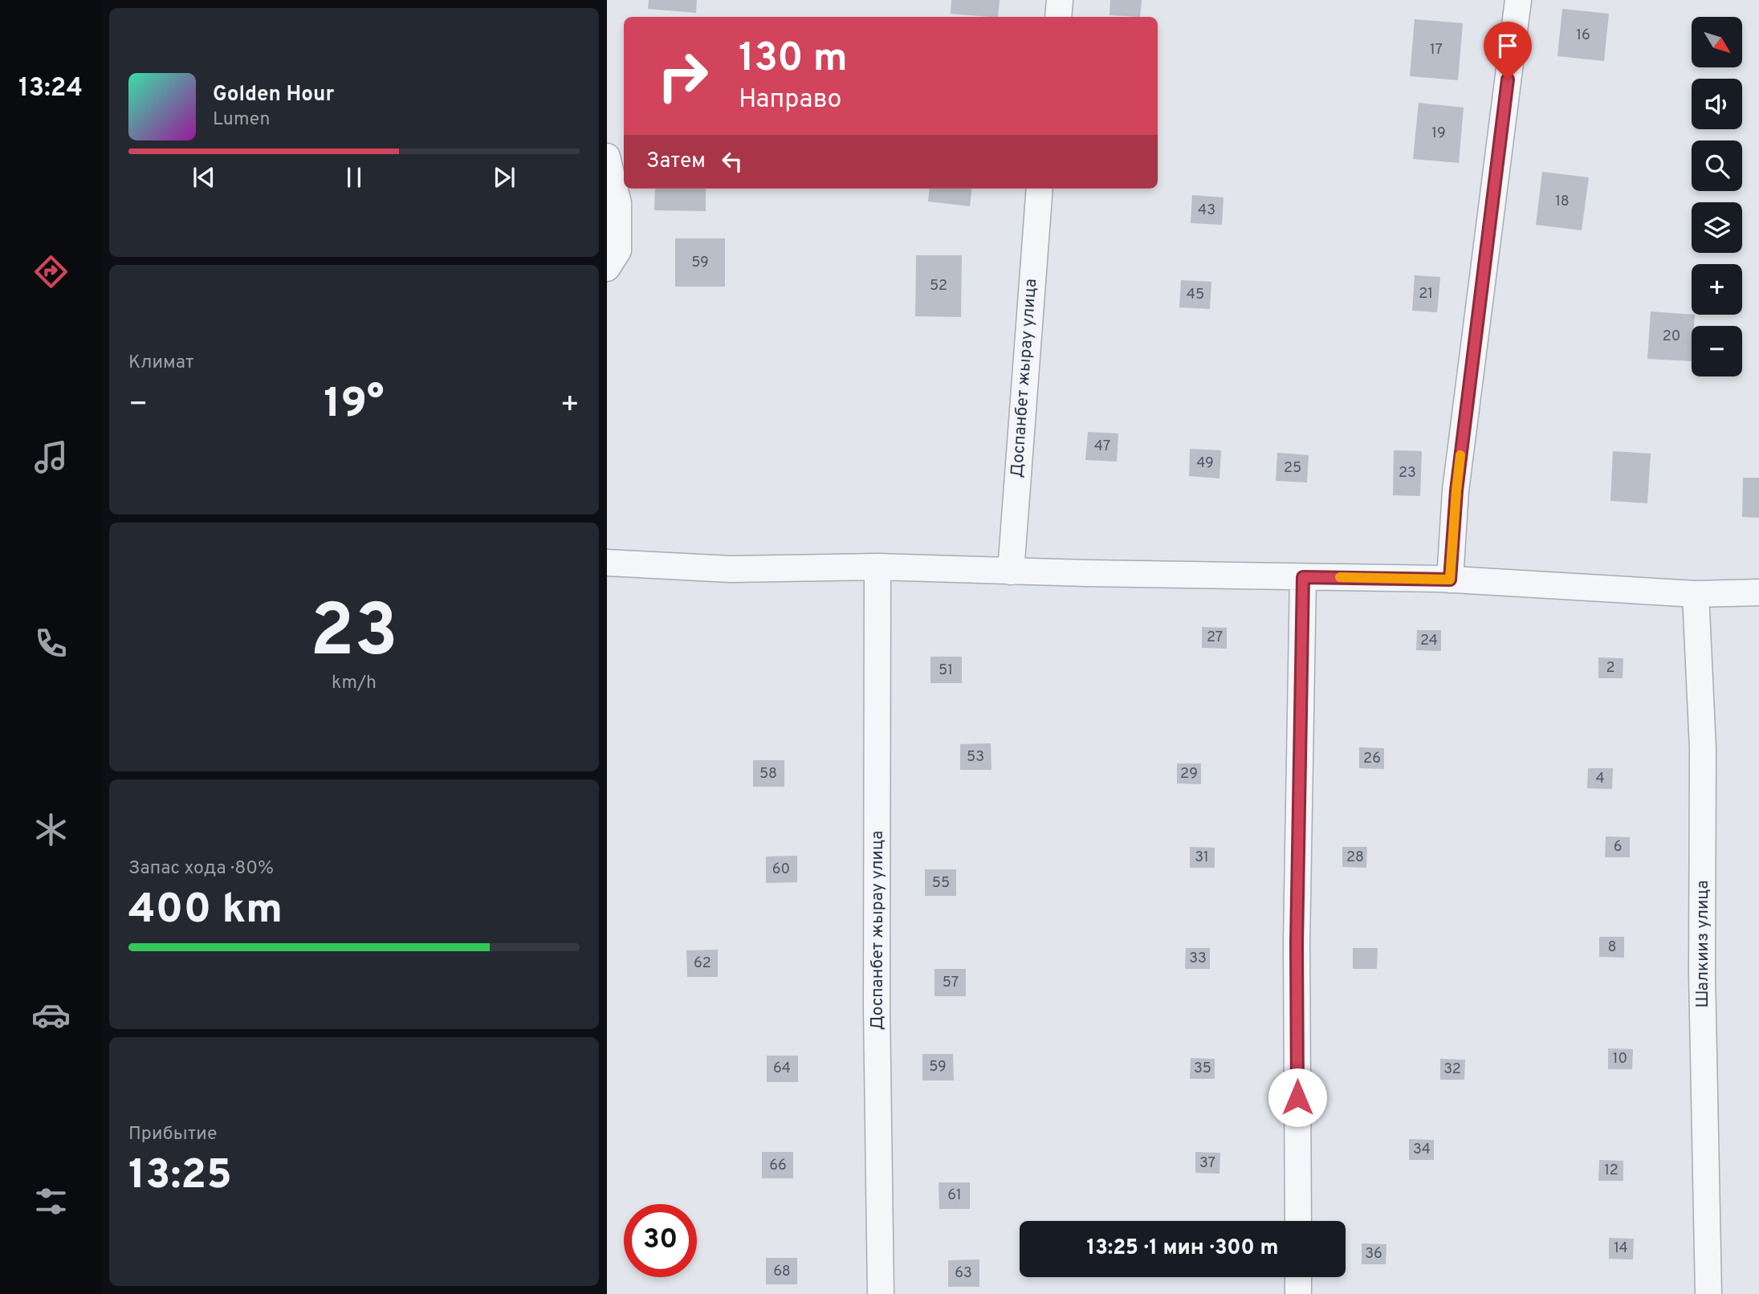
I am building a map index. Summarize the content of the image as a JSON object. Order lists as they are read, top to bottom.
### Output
{
  "streets": {
    "street": ["Доспанбет жырау улица", "Шалкииз улица"]
  },
  "house_numbers": [
    "16",
    "17",
    "19",
    "18",
    "43",
    "59",
    "52",
    "21",
    "45",
    "20",
    "47",
    "49",
    "25",
    "23",
    "27",
    "24",
    "2",
    "51",
    "53",
    "26",
    "58",
    "29",
    "4",
    "6",
    "31",
    "28",
    "60",
    "55",
    "8",
    "33",
    "62",
    "57",
    "10",
    "59",
    "64",
    "35",
    "32",
    "34",
    "37",
    "66",
    "12",
    "61",
    "14",
    "36",
    "68",
    "63"
  ],
  "north": "bottom right",
  "page": {
    "tabs": "13:24",
    "map_buttons": ["+", "−"],
    "turn": ["130 m", "Направо"],
    "song": ["Golden Hour", "Lumen"],
    "then": "Затем",
    "tile": [
      "Климат",
      ["23", "km/h"],
      ["Запас хода · 80%", "400 km"],
      ["Прибытие", "13:25"]
    ],
    "heat": ["−", "19°", "+"],
    "limit": "30",
    "trip": "13:25 · 1 мин · 300 m"
  }
}
